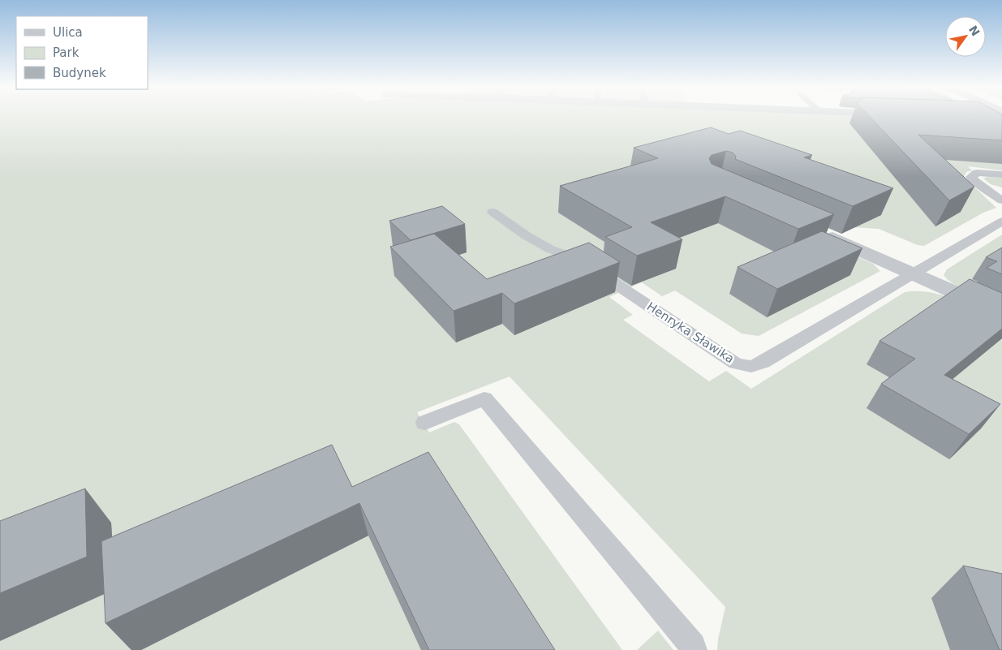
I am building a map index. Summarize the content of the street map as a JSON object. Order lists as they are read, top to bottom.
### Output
{
  "streets": {
    "lane": ["Henryka Sławika"]
  },
  "legend": ["Ulica", "Park", "Budynek"],
  "north": "top right"
}
